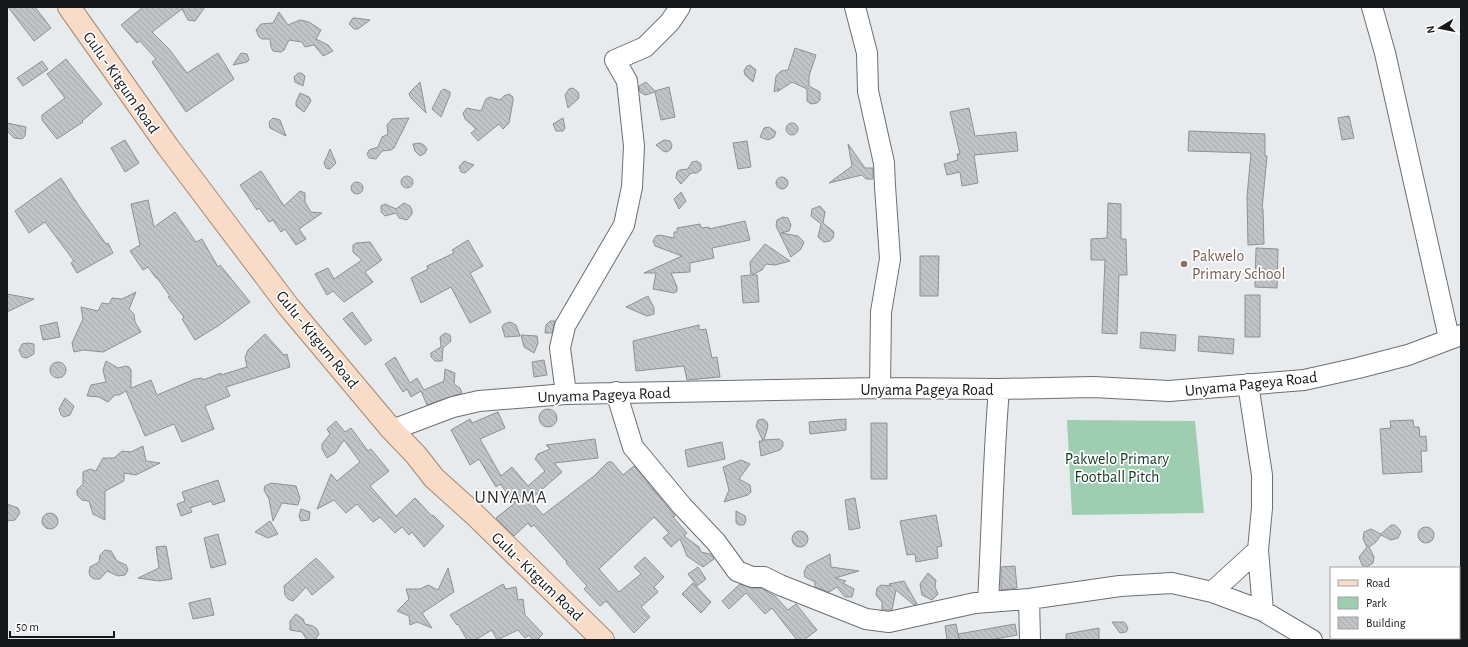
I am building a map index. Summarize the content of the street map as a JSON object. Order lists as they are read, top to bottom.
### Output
{
  "streets": {
    "main road": ["Gulu - Kitgum Road"],
    "street": ["Unyama Pageya Road"]
  },
  "crossings": [
    ["Gulu - Kitgum Road", "Unyama Pageya Road"]
  ],
  "districts": ["UNYAMA"],
  "parks": ["Pakwelo Primary Football Pitch"],
  "places": ["Pakwelo Primary School"],
  "legend": ["Road", "Park", "Building"],
  "scale_bar": "50 m",
  "north": "left"
}
